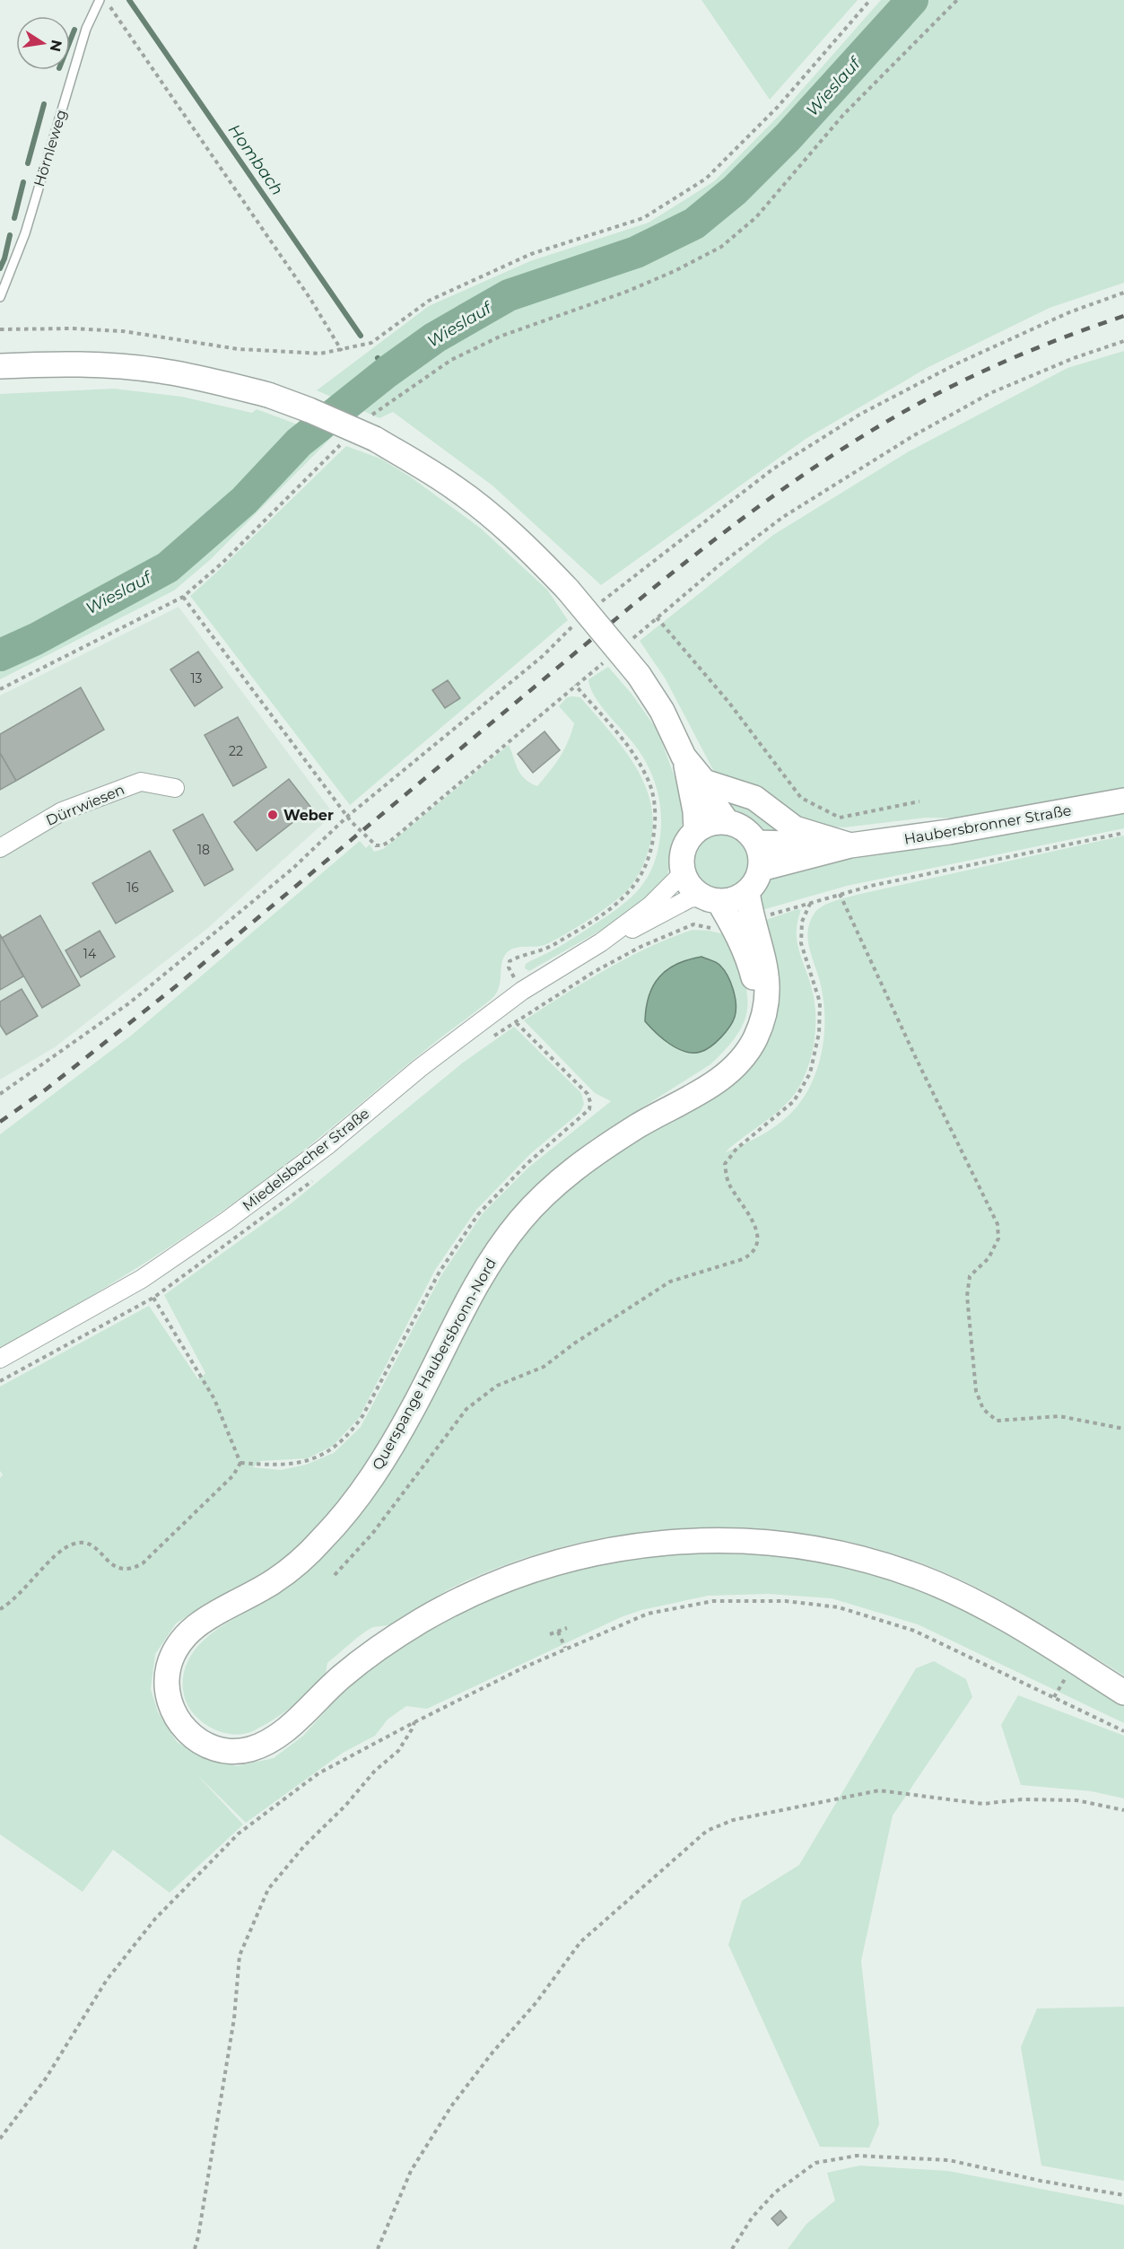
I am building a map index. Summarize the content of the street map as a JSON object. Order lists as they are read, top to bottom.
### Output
{
  "streets": {
    "main road": ["Haubersbronner Straße", "Querspange Haubersbronn-Nord"],
    "street": ["Dürrwiesen", "Miedelsbacher Straße"],
    "lane": ["Hörnleweg"]
  },
  "water": ["Wieslauf", "Hombach"],
  "places": ["Weber"],
  "house_numbers": [
    "13",
    "22",
    "18",
    "16",
    "14"
  ],
  "north": "right"
}
